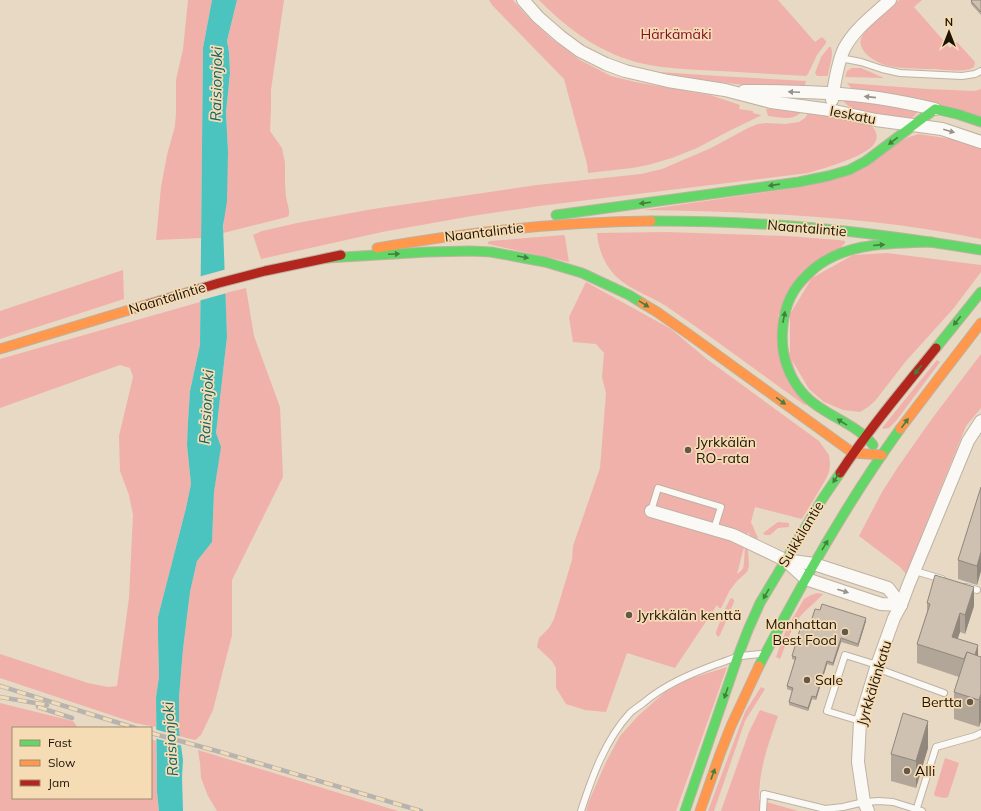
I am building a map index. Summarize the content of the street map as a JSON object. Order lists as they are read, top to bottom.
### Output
{
  "streets": {
    "main road": ["Ieskatu", "Naantalintie", "Suikkilantie"],
    "street": ["Jyrkkälänkatu"]
  },
  "water": ["Raisionjoki"],
  "parks": ["Härkämäki"],
  "places": [
    "Jyrkkälän RO-rata",
    "Jyrkkälän kenttä",
    "Manhattan Best Food",
    "Sale",
    "Bertta",
    "Alli"
  ],
  "legend": ["Fast", "Slow", "Jam"],
  "north": "top"
}
